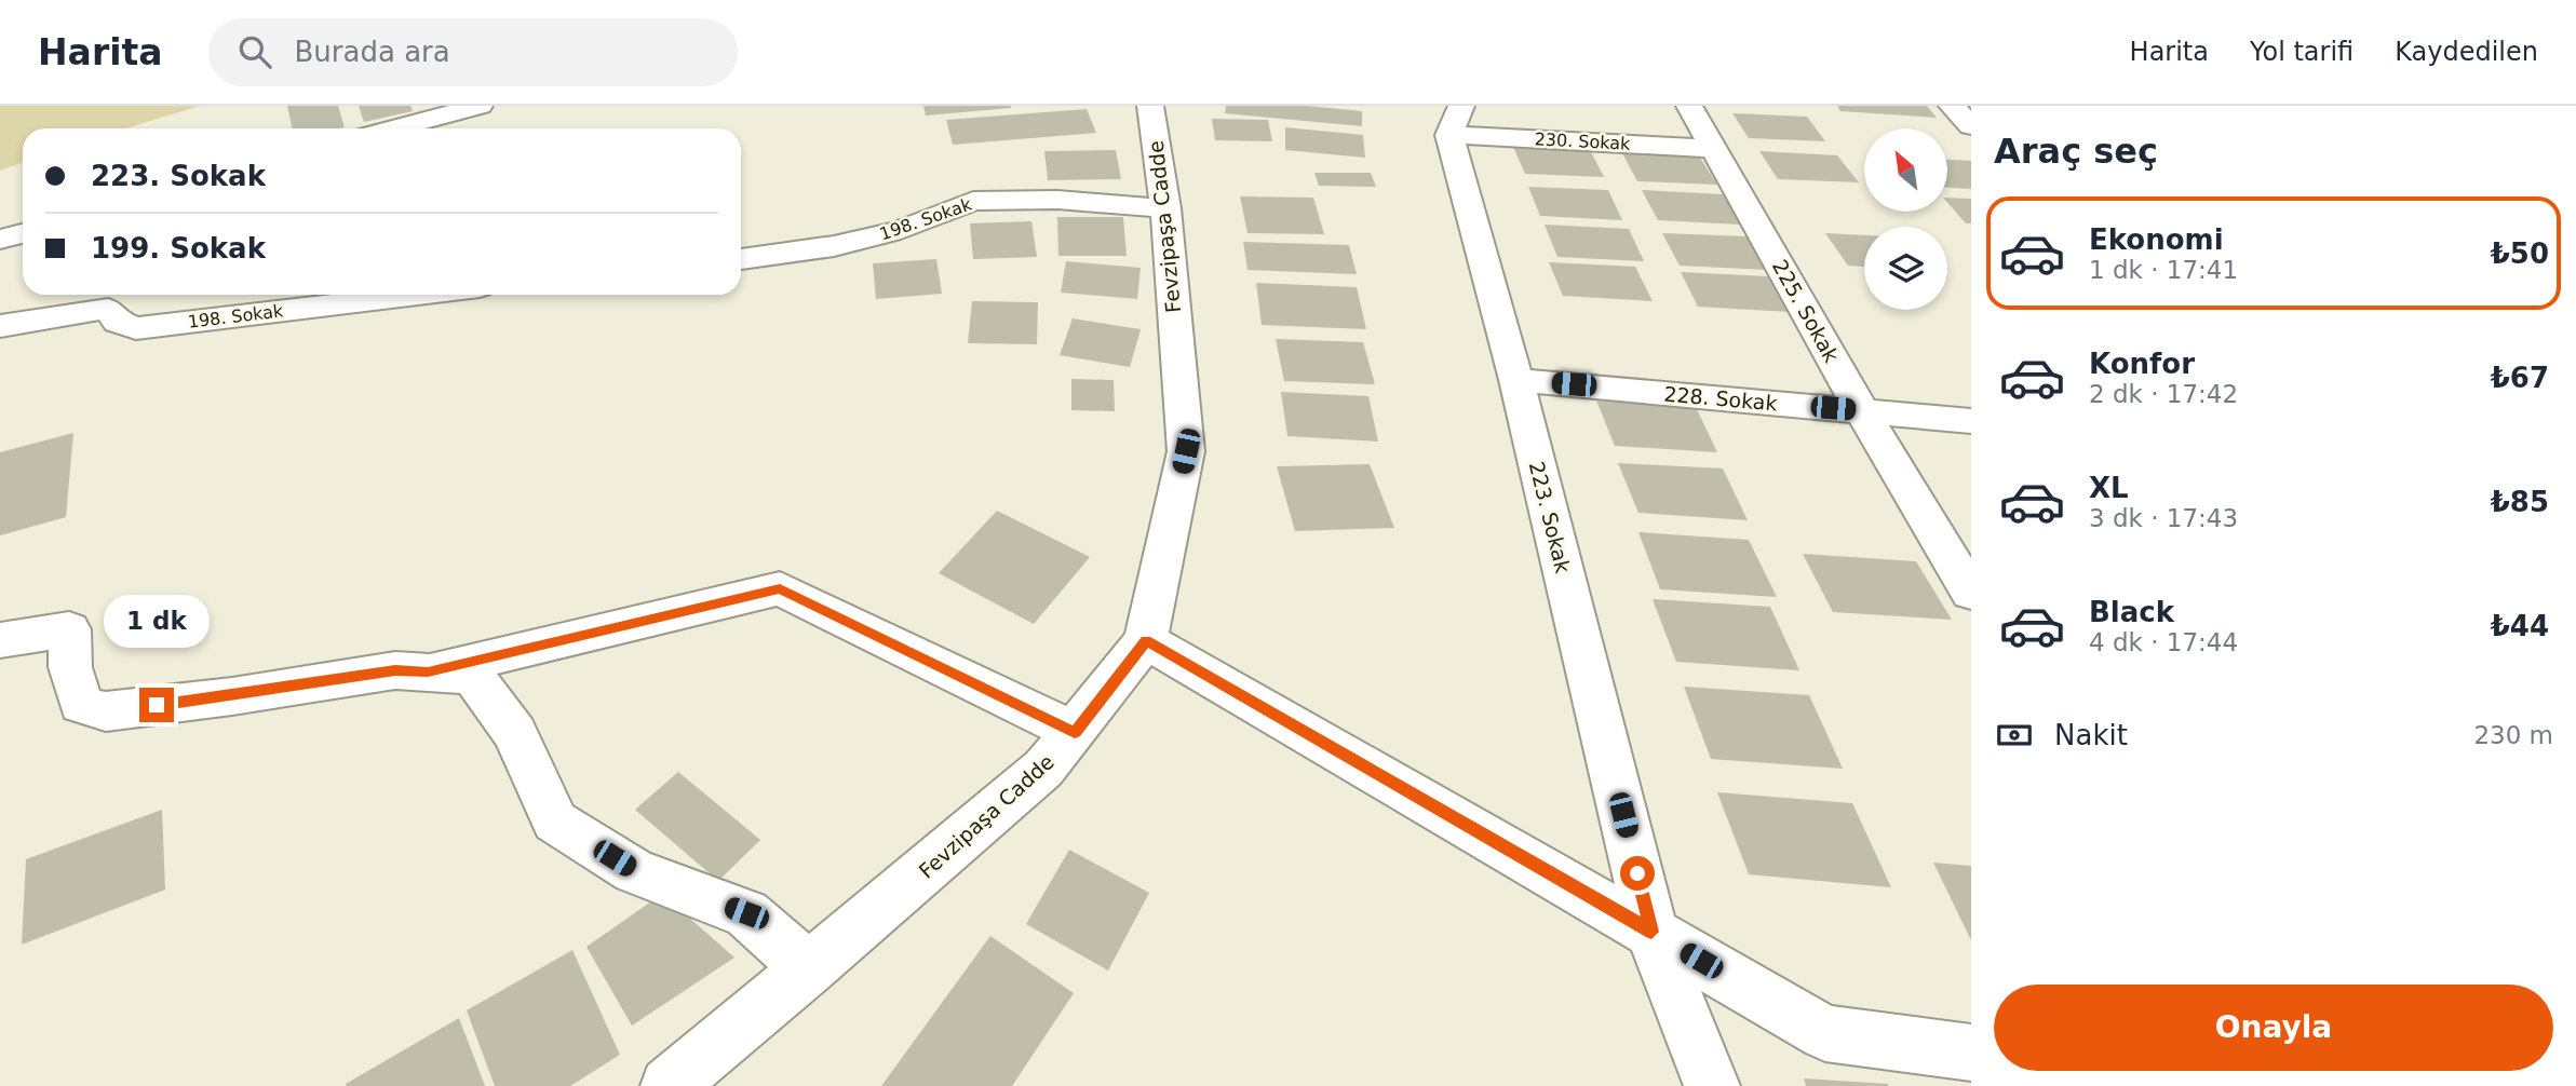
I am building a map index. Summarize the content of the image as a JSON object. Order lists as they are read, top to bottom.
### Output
{
  "streets": {
    "street": [
      "230. Sokak",
      "198. Sokak",
      "Fevzipaşa Cadde",
      "225. Sokak",
      "228. Sokak",
      "223. Sokak"
    ]
  },
  "crossings": [
    ["230. Sokak", "225. Sokak"],
    ["230. Sokak", "223. Sokak"],
    ["198. Sokak", "Fevzipaşa Cadde"],
    ["225. Sokak", "228. Sokak"],
    ["228. Sokak", "223. Sokak"]
  ],
  "north": "top left",
  "page": {
    "header": "Harita",
    "search": "Burada ara",
    "nav": ["Harita", "Yol tarifi", "Kaydedilen"],
    "heading": "Araç seç",
    "banner": ["223. Sokak", "199. Sokak"],
    "list": [
      {
        "name": "Ekonomi",
        "note": "1 dk · 17:41",
        "value": "₺50"
      },
      {
        "name": "Konfor",
        "note": "2 dk · 17:42",
        "value": "₺67"
      },
      {
        "name": "XL",
        "note": "3 dk · 17:43",
        "value": "₺85"
      },
      {
        "name": "Black",
        "note": "4 dk · 17:44",
        "value": "₺44"
      }
    ],
    "bubble": "1 dk",
    "pay": ["Nakit", "230 m"],
    "buttons": "Onayla"
  }
}
